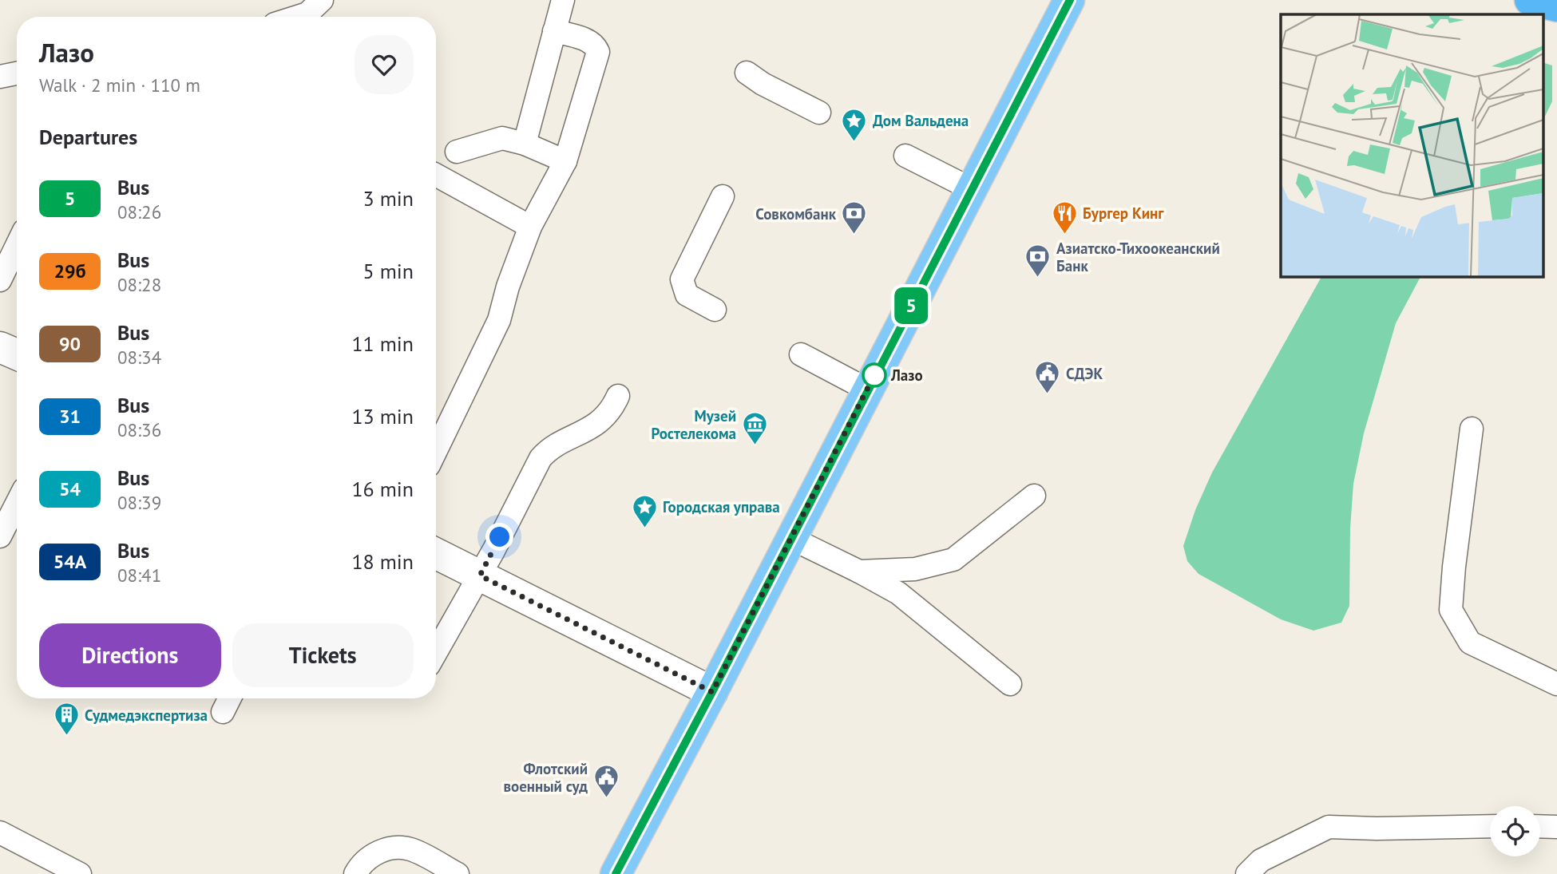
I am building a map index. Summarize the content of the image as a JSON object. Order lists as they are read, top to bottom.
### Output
{
  "places": {
    "place": ["Дом Вальдена", "Городская управа"],
    "restaurant": ["Бургер Кинг"],
    "bank": ["Совкомбанк", "Азиатско-Тихоокеанский Банк"],
    "other": ["Лазо"],
    "public building": ["СДЭК", "Флотский военный суд"],
    "museum": ["Музей Ростелекома"],
    "building": ["Судмедэкспертиза"]
  },
  "lines": ["bus line 5"],
  "page": {
    "on_map": "5",
    "heading": [
      ["Лазо", "Walk · 2 min · 110 m"],
      "Departures"
    ],
    "list": [
      {
        "mark": "5",
        "name": "Bus",
        "note": "08:26",
        "value": "3 min"
      },
      {
        "mark": "29б",
        "name": "Bus",
        "note": "08:28",
        "value": "5 min"
      },
      {
        "mark": "90",
        "name": "Bus",
        "note": "08:34",
        "value": "11 min"
      },
      {
        "mark": "31",
        "name": "Bus",
        "note": "08:36",
        "value": "13 min"
      },
      {
        "mark": "54",
        "name": "Bus",
        "note": "08:39",
        "value": "16 min"
      },
      {
        "mark": "54А",
        "name": "Bus",
        "note": "08:41",
        "value": "18 min"
      }
    ],
    "buttons": ["Directions", "Tickets"]
  }
}
